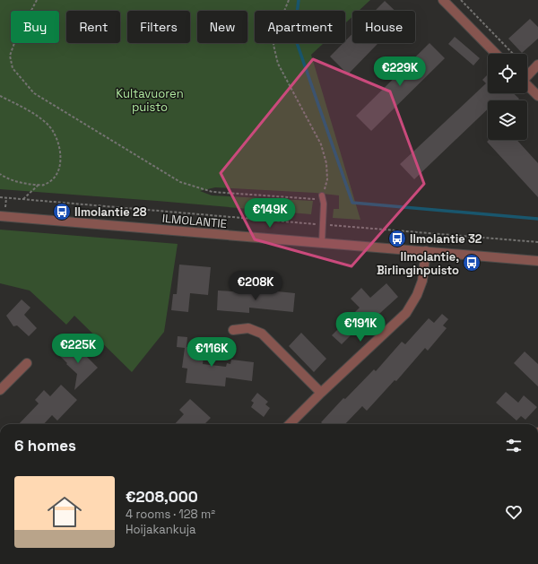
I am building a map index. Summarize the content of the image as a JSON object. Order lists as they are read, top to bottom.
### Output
{
  "streets": {
    "street": ["ILMOLANTIE"]
  },
  "parks": ["Kultavuoren puisto"],
  "places": {
    "bus stop": ["Ilmolantie 28", "Ilmolantie 32", "Ilmolantie, Birlinginpuisto"]
  },
  "page": {
    "chip": [
      "Buy",
      "Rent",
      "Filters",
      "New",
      "Apartment",
      "House"
    ],
    "price": [
      "€229K",
      "€149K",
      "€208K",
      "€191K",
      "€225K",
      "€116K"
    ],
    "heading": "6 homes",
    "list": [
      {
        "name": "€208,000",
        "note": "4 rooms · 128 m² · Hoijakankuja"
      }
    ]
  }
}
